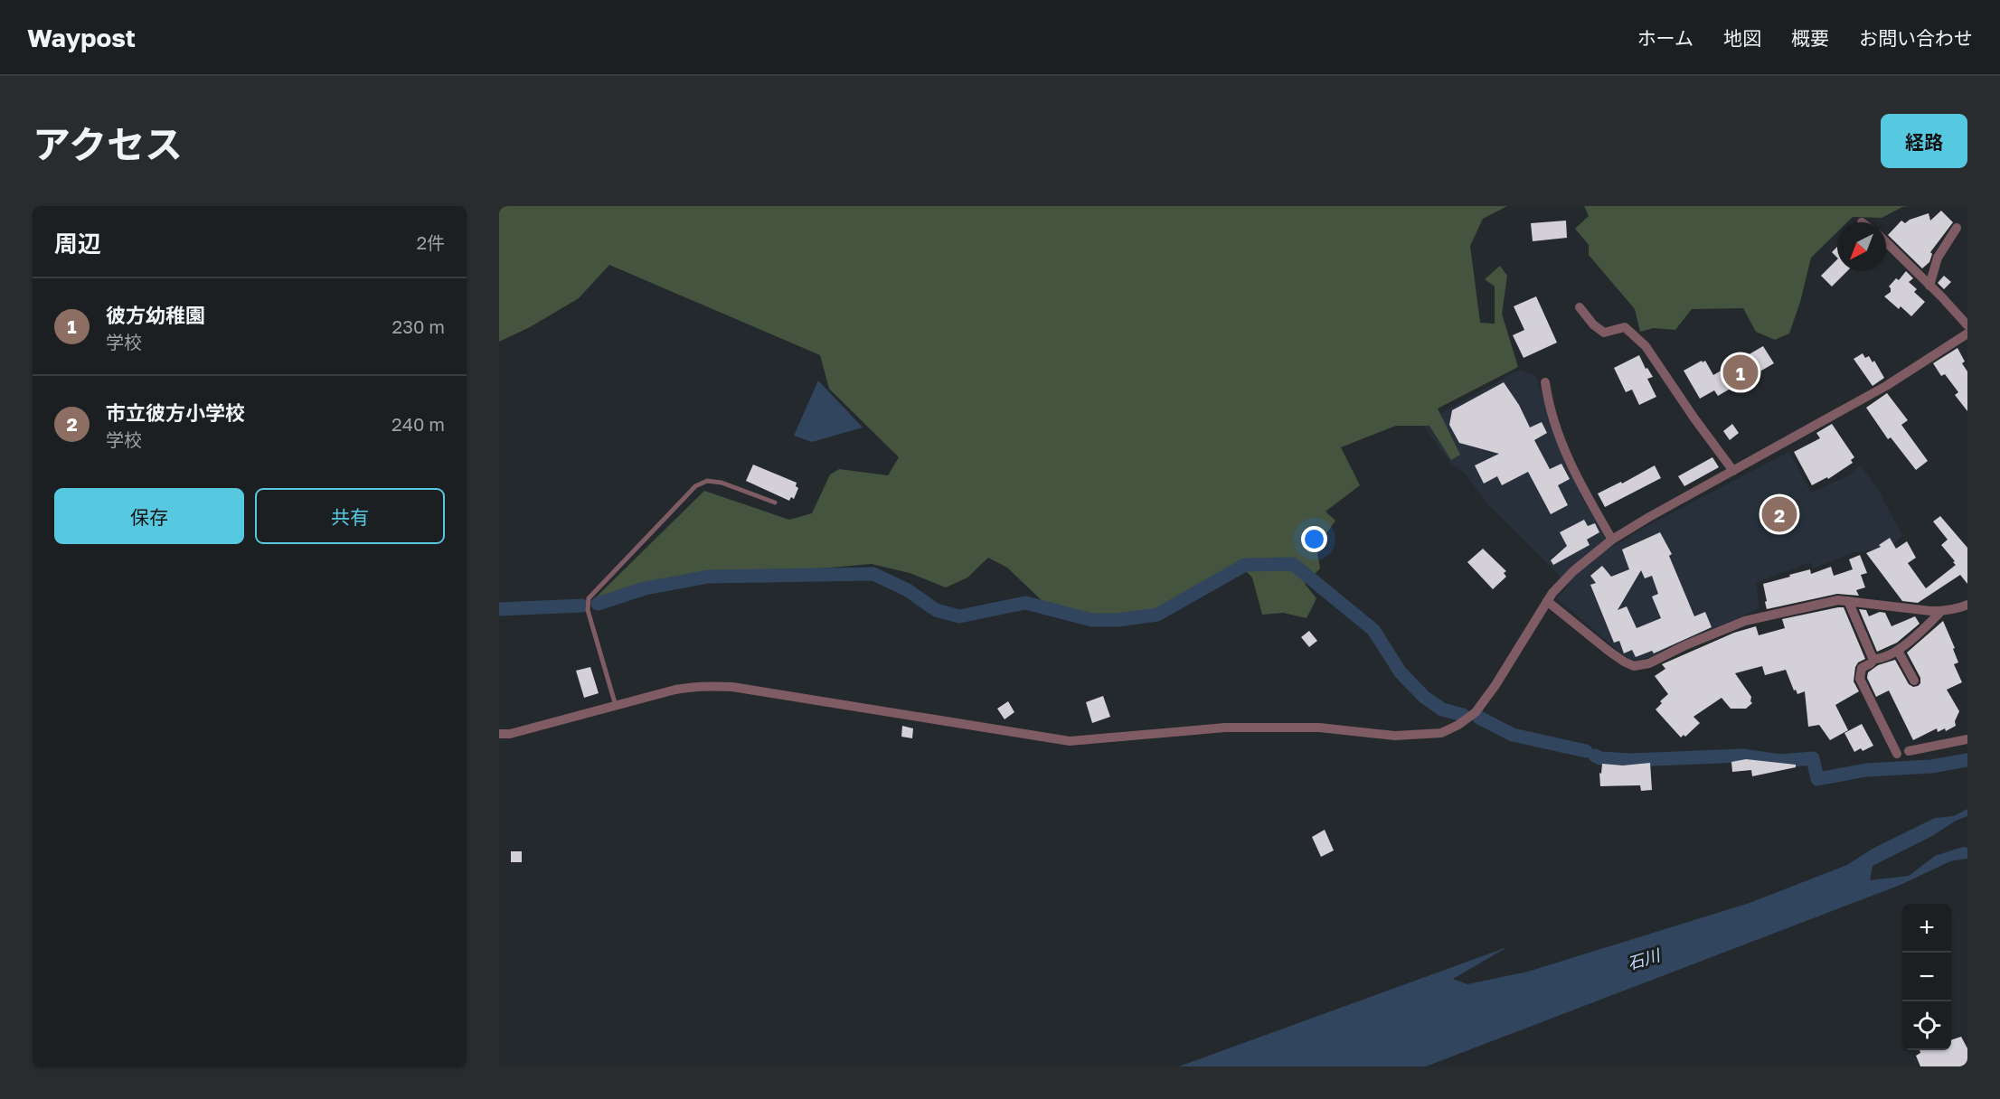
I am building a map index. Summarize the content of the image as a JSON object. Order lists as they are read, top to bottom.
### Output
{
  "water": ["石川"],
  "north": "bottom left",
  "page": {
    "header": "Waypost",
    "nav": [
      "ホーム",
      "地図",
      "概要",
      "お問い合わせ"
    ],
    "title": "アクセス",
    "buttons": [
      "経路",
      ["保存", "共有"]
    ],
    "heading": ["周辺", "2件"],
    "list": [
      {
        "mark": "1",
        "name": "彼方幼稚園",
        "note": "学校",
        "value": "230 m"
      },
      {
        "mark": "2",
        "name": "市立彼方小学校",
        "note": "学校",
        "value": "240 m"
      }
    ],
    "pins": ["1", "2"],
    "map_buttons": ["+", "−"]
  }
}
